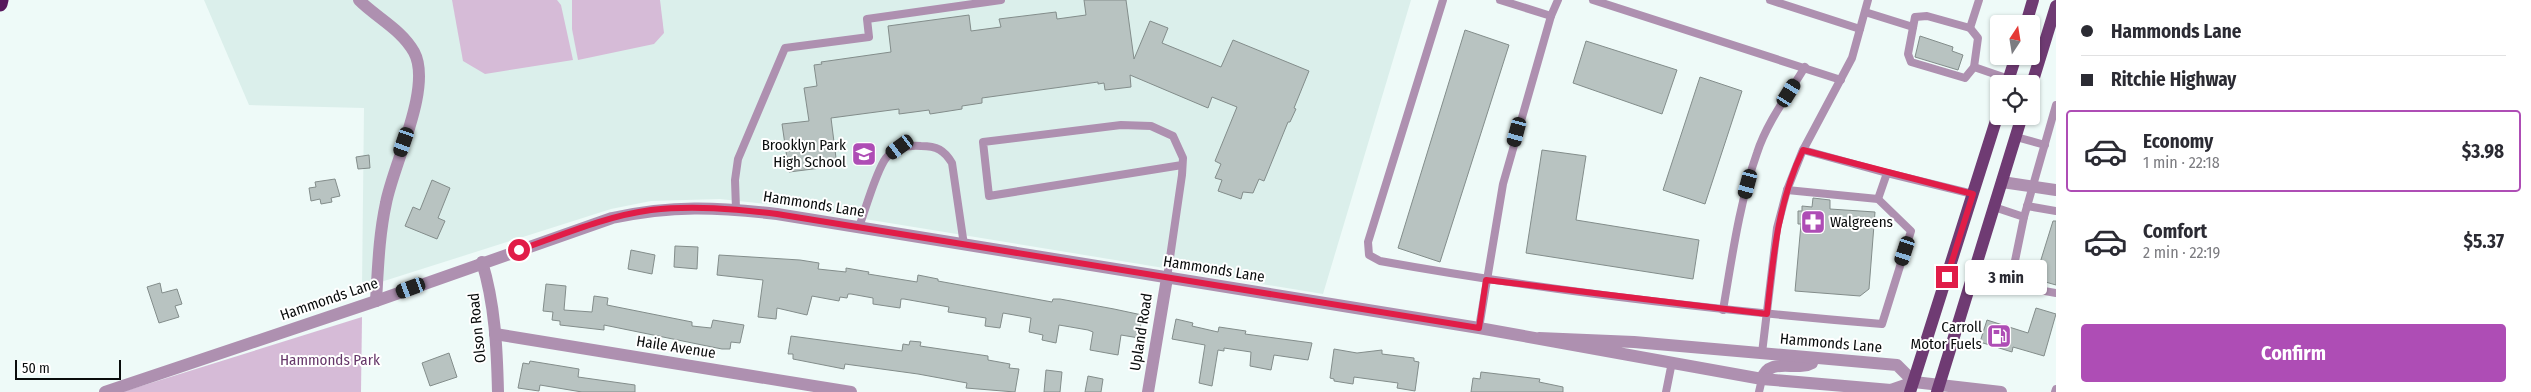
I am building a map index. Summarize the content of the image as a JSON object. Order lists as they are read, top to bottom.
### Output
{
  "streets": {
    "street": [
      "Hammonds Lane",
      "Olson Road",
      "Upland Road",
      "Haile Avenue"
    ]
  },
  "crossings": [
    ["Hammonds Lane", "Olson Road"],
    ["Hammonds Lane", "Upland Road"],
    ["Olson Road", "Haile Avenue"]
  ],
  "parks": ["Hammonds Park"],
  "places": {
    "school or university": ["Brooklyn Park High School"],
    "pharmacy": ["Walgreens"],
    "fuel station": ["Carroll Motor Fuels"]
  },
  "scale_bar": "50 m",
  "north": "top",
  "page": {
    "banner": ["Hammonds Lane", "Ritchie Highway"],
    "list": [
      {
        "name": "Economy",
        "note": "1 min · 22:18",
        "value": "$3.98"
      },
      {
        "name": "Comfort",
        "note": "2 min · 22:19",
        "value": "$5.37"
      }
    ],
    "bubble": "3 min",
    "buttons": "Confirm",
    "scale": "50 m"
  }
}
